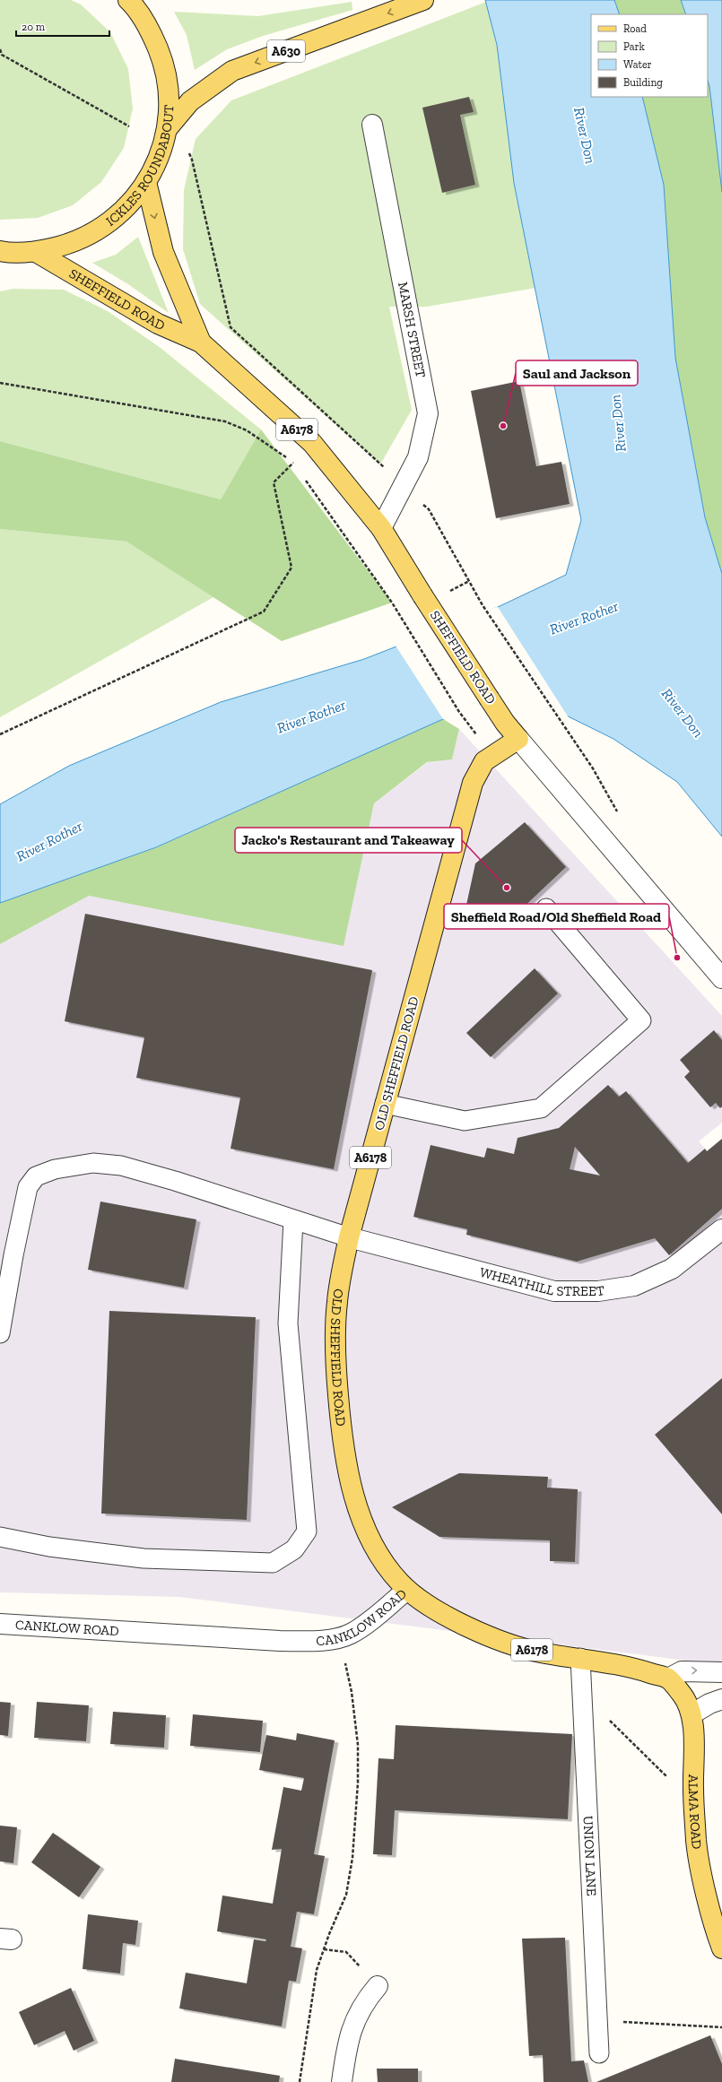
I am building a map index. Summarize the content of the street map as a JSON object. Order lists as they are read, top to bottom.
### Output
{
  "streets": {
    "main road": [
      "A630",
      "ICKLES ROUNDABOUT",
      "SHEFFIELD ROAD",
      "A6178",
      "OLD SHEFFIELD ROAD",
      "CANKLOW ROAD",
      "ALMA ROAD"
    ],
    "street": ["MARSH STREET", "WHEATHILL STREET"],
    "lane": ["UNION LANE"]
  },
  "crossings": [
    ["A630", "ICKLES ROUNDABOUT"],
    ["ICKLES ROUNDABOUT", "SHEFFIELD ROAD"],
    ["SHEFFIELD ROAD", "MARSH STREET"],
    ["SHEFFIELD ROAD", "OLD SHEFFIELD ROAD"],
    ["OLD SHEFFIELD ROAD", "WHEATHILL STREET"],
    ["OLD SHEFFIELD ROAD", "CANKLOW ROAD"],
    ["CANKLOW ROAD", "ALMA ROAD"],
    ["CANKLOW ROAD", "UNION LANE"]
  ],
  "water": ["River Don", "River Rother"],
  "places": ["Saul and Jackson", "Jacko's Restaurant and Takeaway", "Sheffield Road/Old Sheffield Road"],
  "legend": [
    "Road",
    "Park",
    "Water",
    "Building"
  ],
  "scale_bar": "20 m"
}
